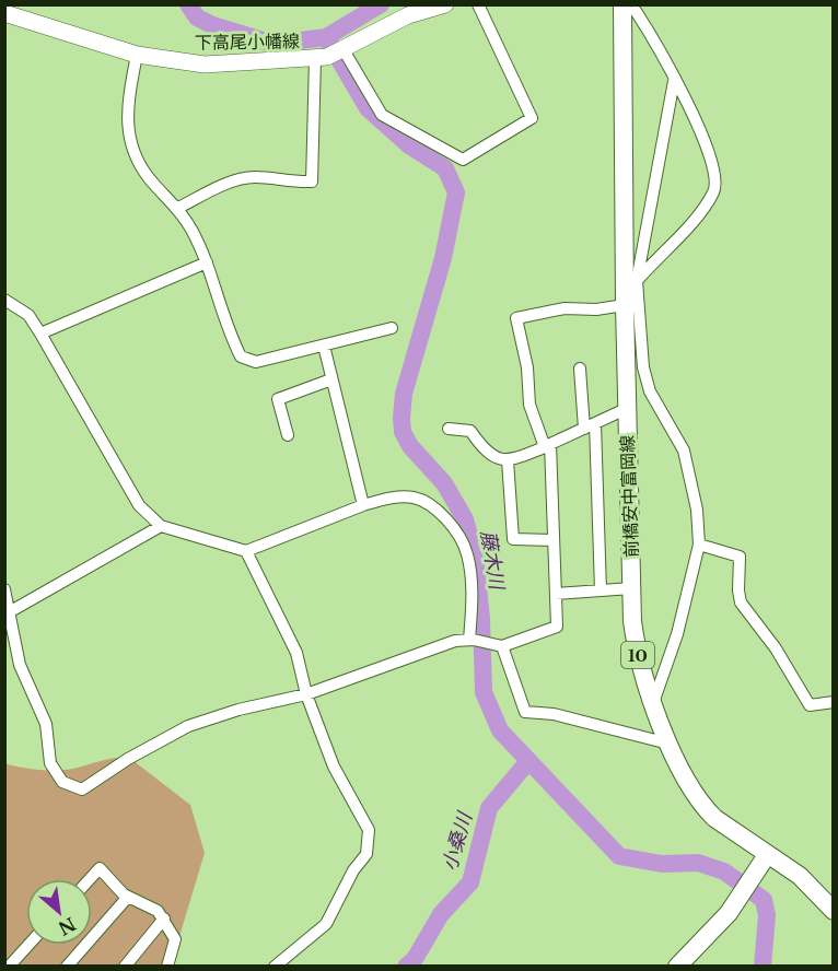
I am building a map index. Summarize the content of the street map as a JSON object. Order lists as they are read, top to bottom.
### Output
{
  "streets": {
    "main road": ["下高尾小幡線", "前橋安中富岡線", "10"]
  },
  "water": ["藤木川", "小桑川"],
  "north": "bottom right"
}
